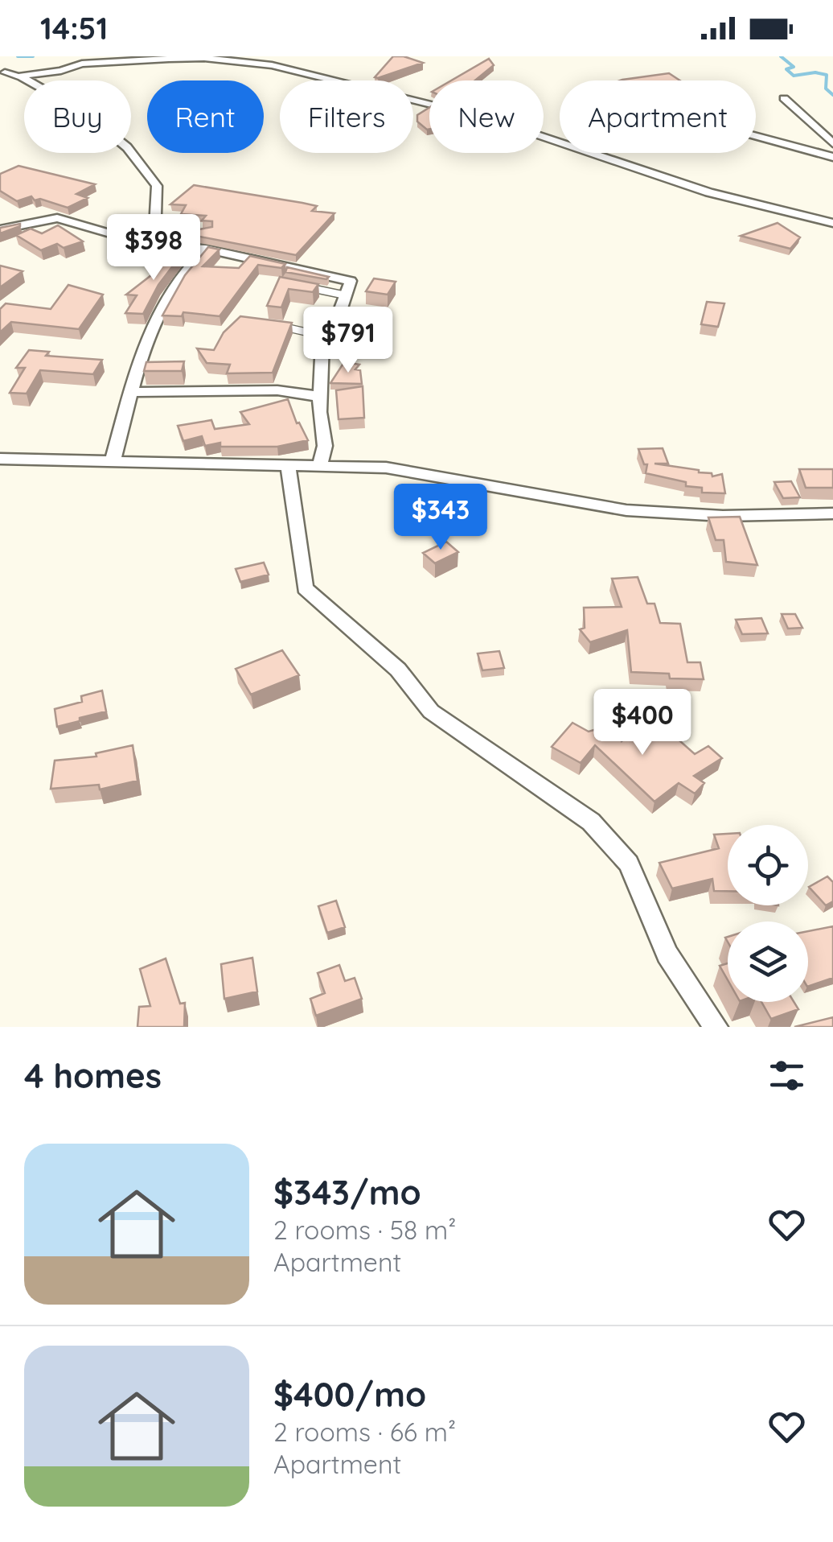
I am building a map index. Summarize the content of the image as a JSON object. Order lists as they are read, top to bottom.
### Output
{
  "page": {
    "status": "14:51",
    "chip": [
      "Buy",
      "Rent",
      "Filters",
      "New",
      "Apartment"
    ],
    "price": [
      "$398",
      "$791",
      "$343",
      "$400"
    ],
    "heading": "4 homes",
    "list": [
      {
        "name": "$343/mo",
        "note": "2 rooms · 58 m² · Apartment"
      },
      {
        "name": "$400/mo",
        "note": "2 rooms · 66 m² · Apartment"
      }
    ]
  }
}
